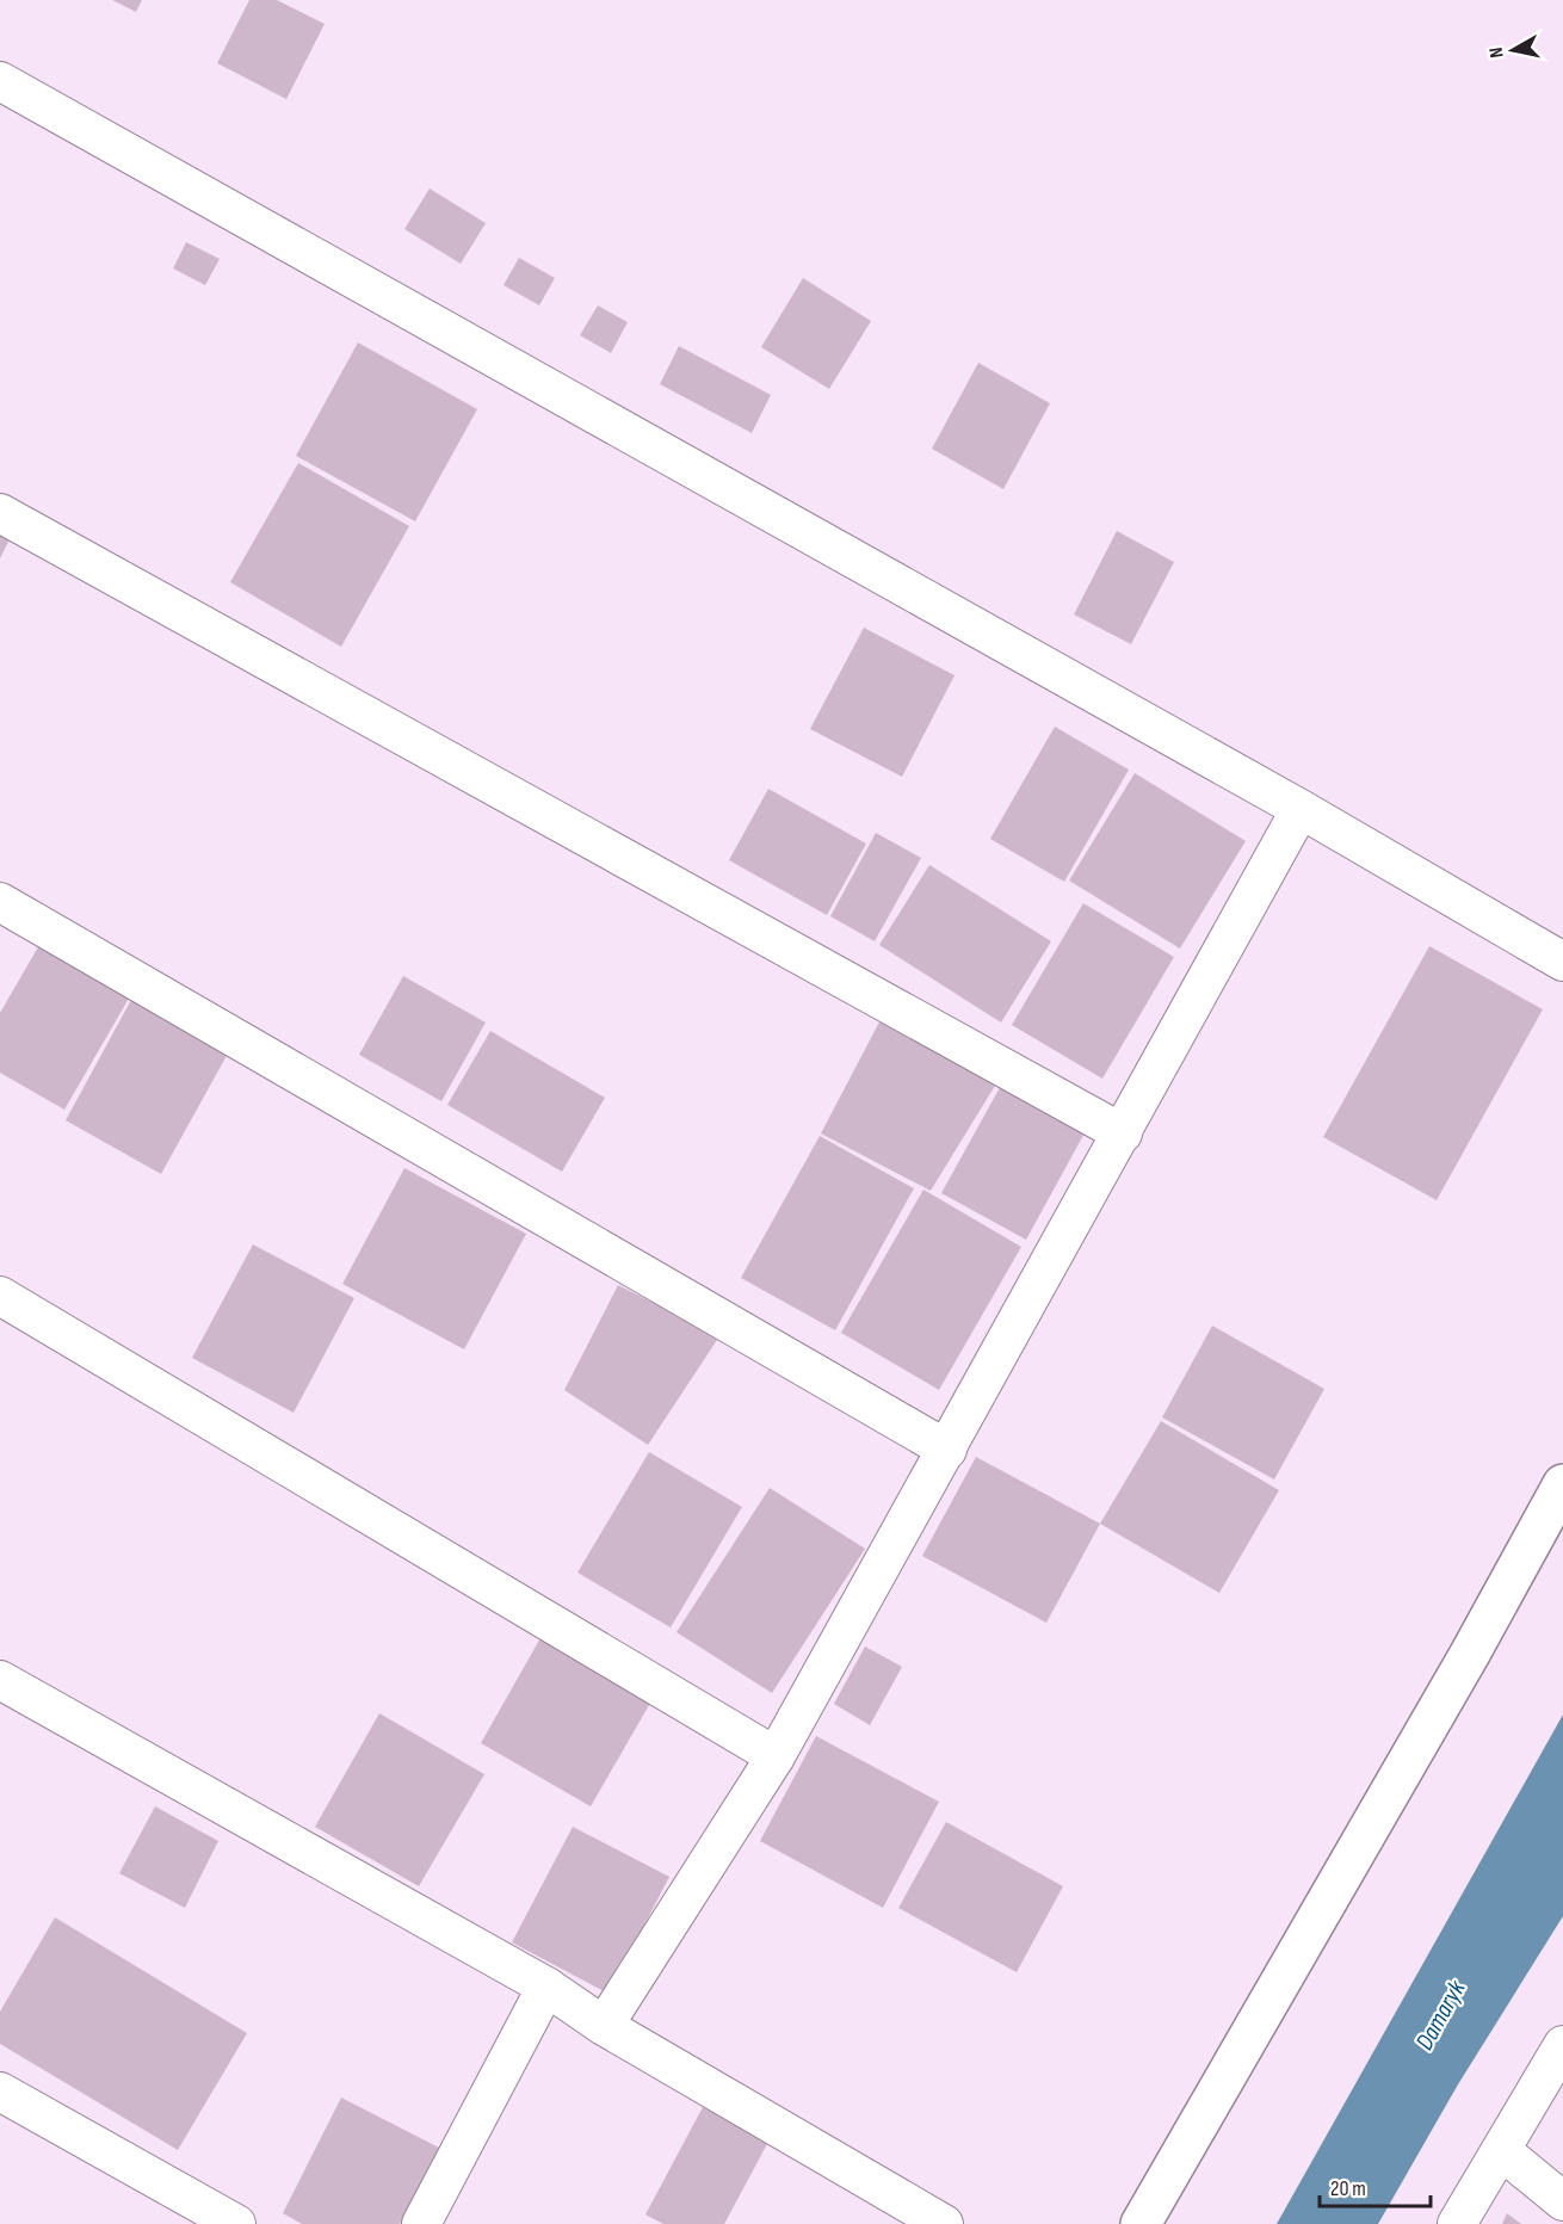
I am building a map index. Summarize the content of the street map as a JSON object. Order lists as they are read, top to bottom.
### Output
{
  "water": ["Damaryk"],
  "scale_bar": "20 m",
  "north": "left"
}
